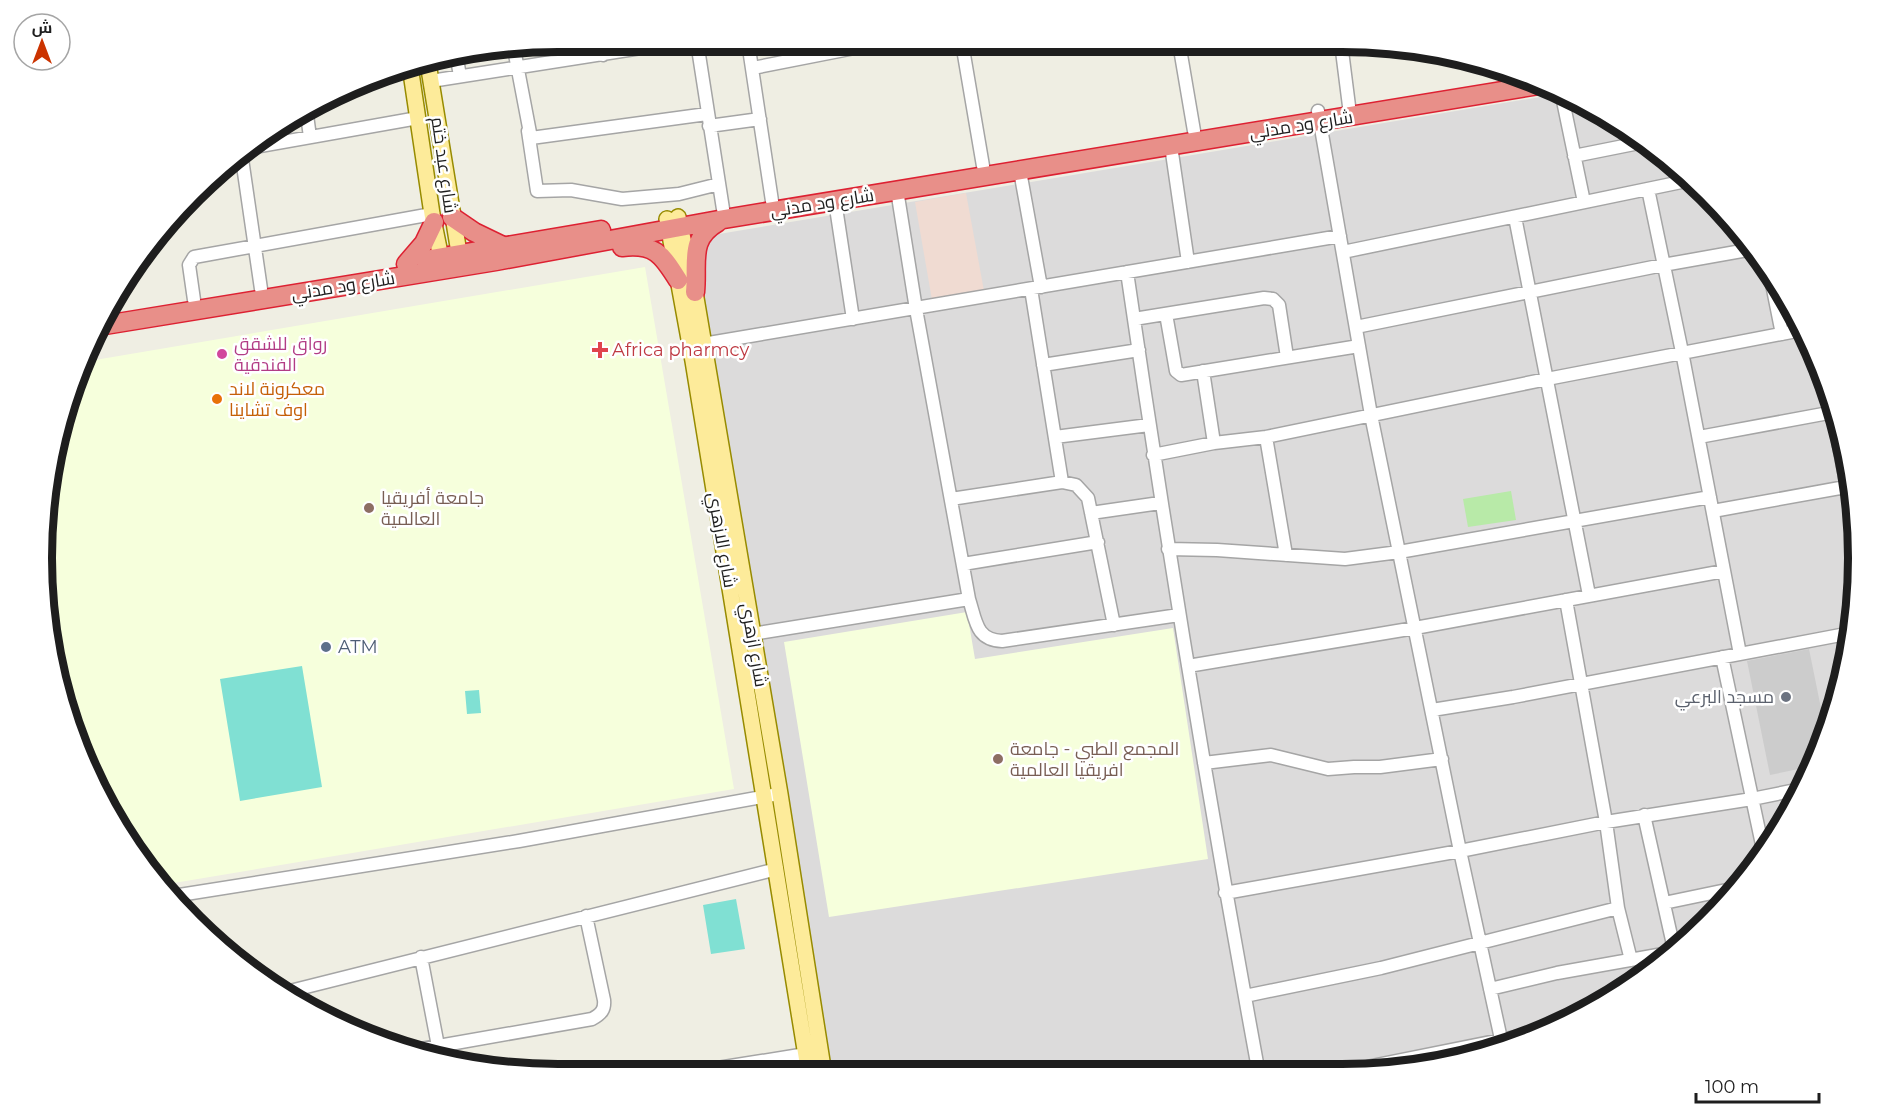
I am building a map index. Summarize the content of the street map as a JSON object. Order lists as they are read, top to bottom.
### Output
{
  "streets": {
    "highway": ["شارع ود مدني"],
    "main road": ["شارع عبد ختم", "شارع الازهري", "شارع ازهري"]
  },
  "crossings": [
    ["شارع ود مدني", "شارع عبد ختم"],
    ["شارع ود مدني", "شارع الازهري"],
    ["شارع ود مدني", "شارع ازهري"],
    ["شارع الازهري", "شارع ازهري"]
  ],
  "places": {
    "health": ["Africa pharmcy"],
    "other": [
      "رواق للشقق الفندقية",
      "معكرونة لاند اوف تشاينا",
      "جامعة أفريقيا العالمية",
      "ATM",
      "مسجد البرعي",
      "المجمع الطبي - جامعة افريقيا العالمية"
    ]
  },
  "scale_bar": "100 m",
  "north": "top"
}
